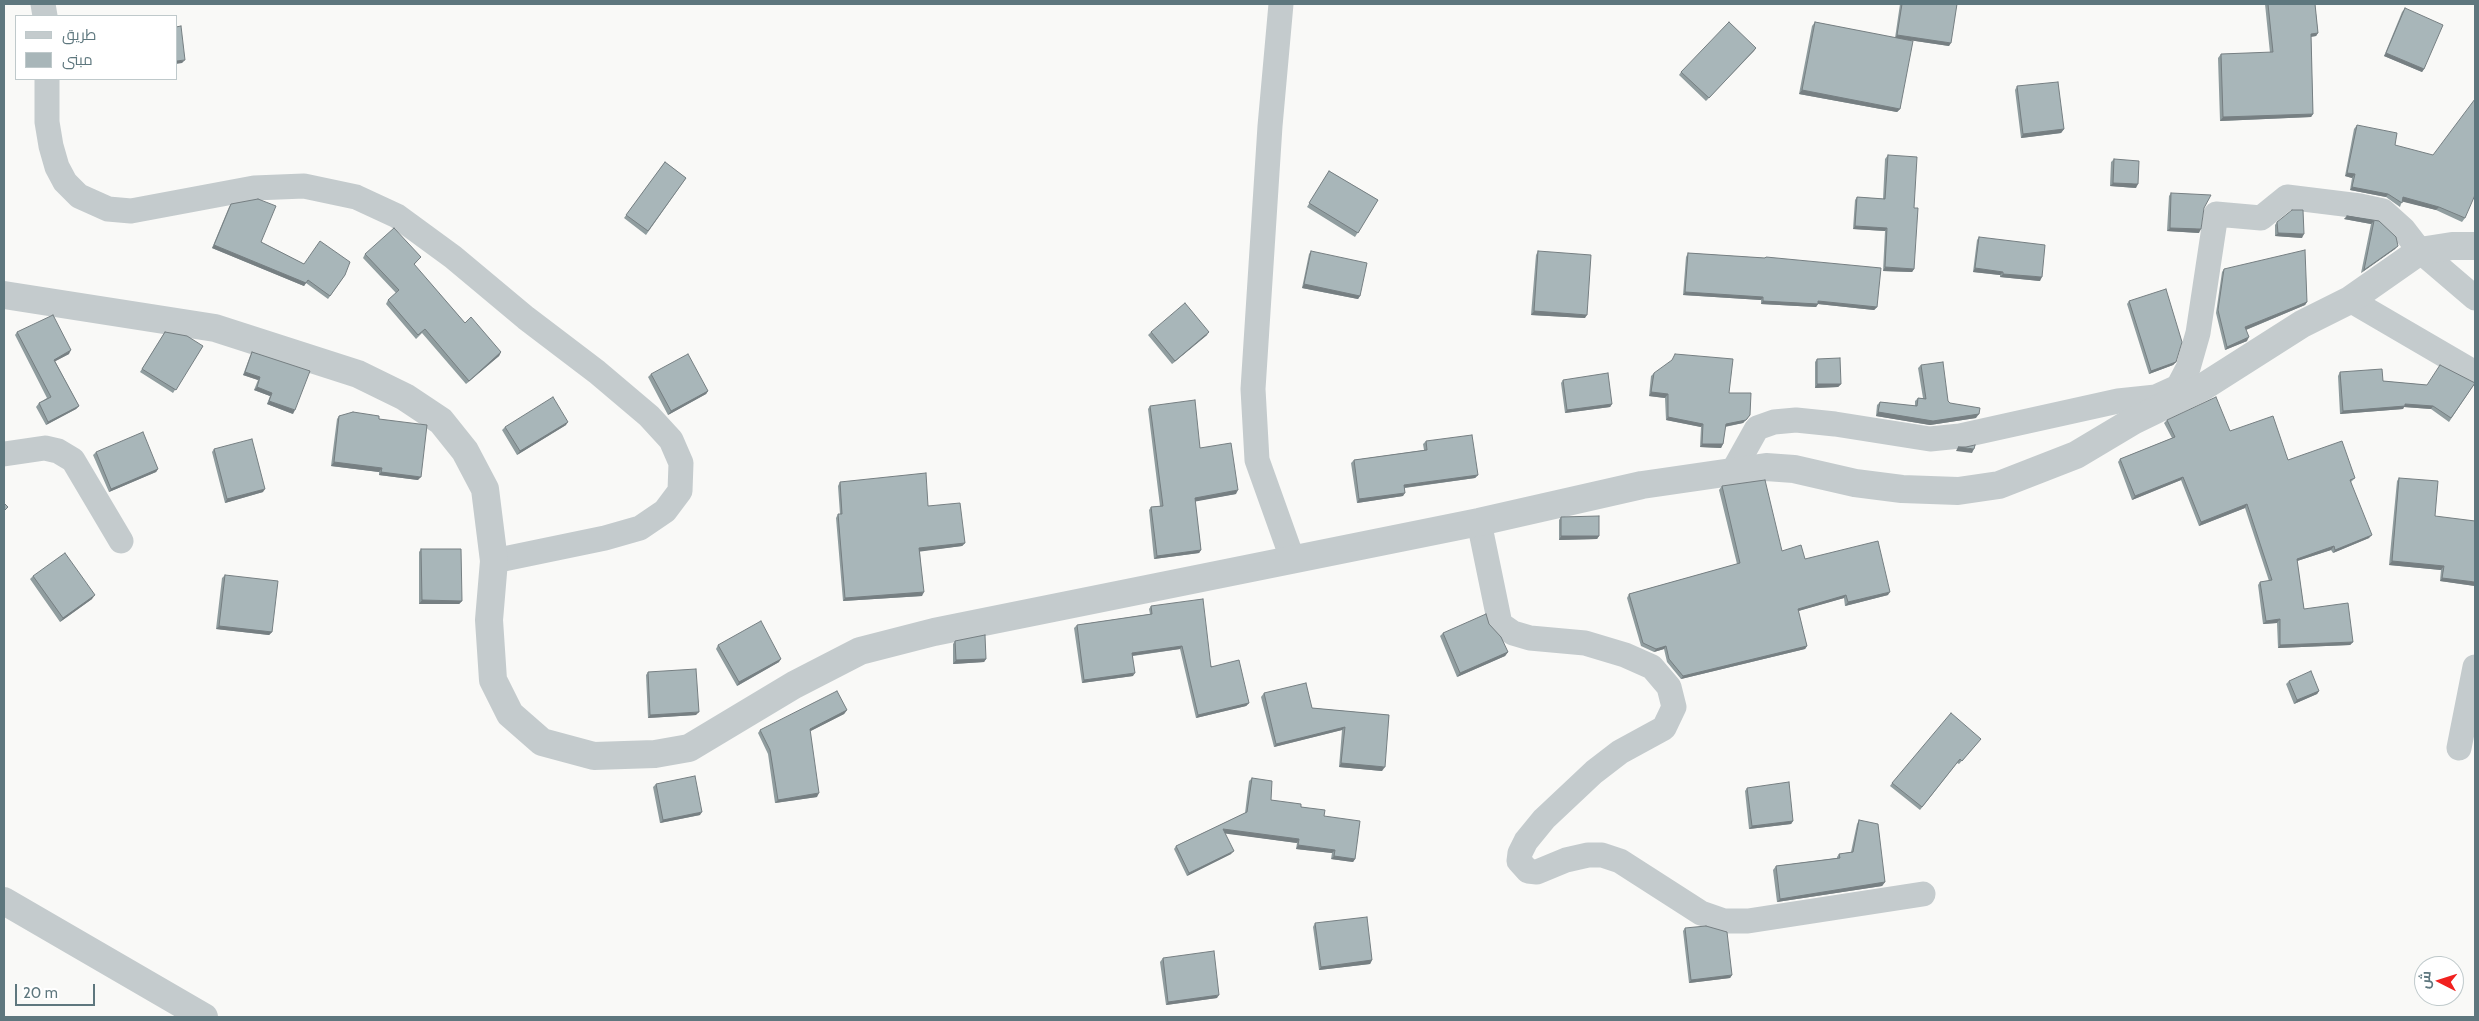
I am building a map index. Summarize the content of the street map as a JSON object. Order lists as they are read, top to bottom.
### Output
{
  "legend": ["طريق", "مبنى"],
  "scale_bar": "20 m",
  "north": "left"
}
